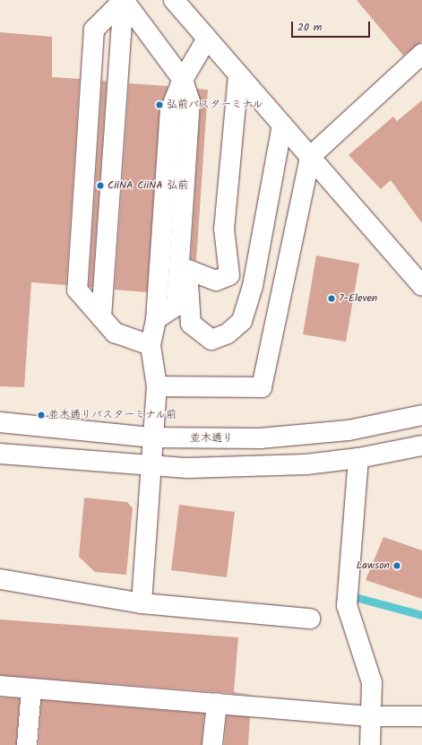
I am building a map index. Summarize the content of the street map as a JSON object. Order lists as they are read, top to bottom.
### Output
{
  "streets": {
    "street": ["並木通り"]
  },
  "places": [
    "弘前バスターミナル",
    "CiiNA CiiNA 弘前",
    "7-Eleven",
    "並木通りバスターミナル前",
    "Lawson"
  ],
  "scale_bar": "20 m"
}
